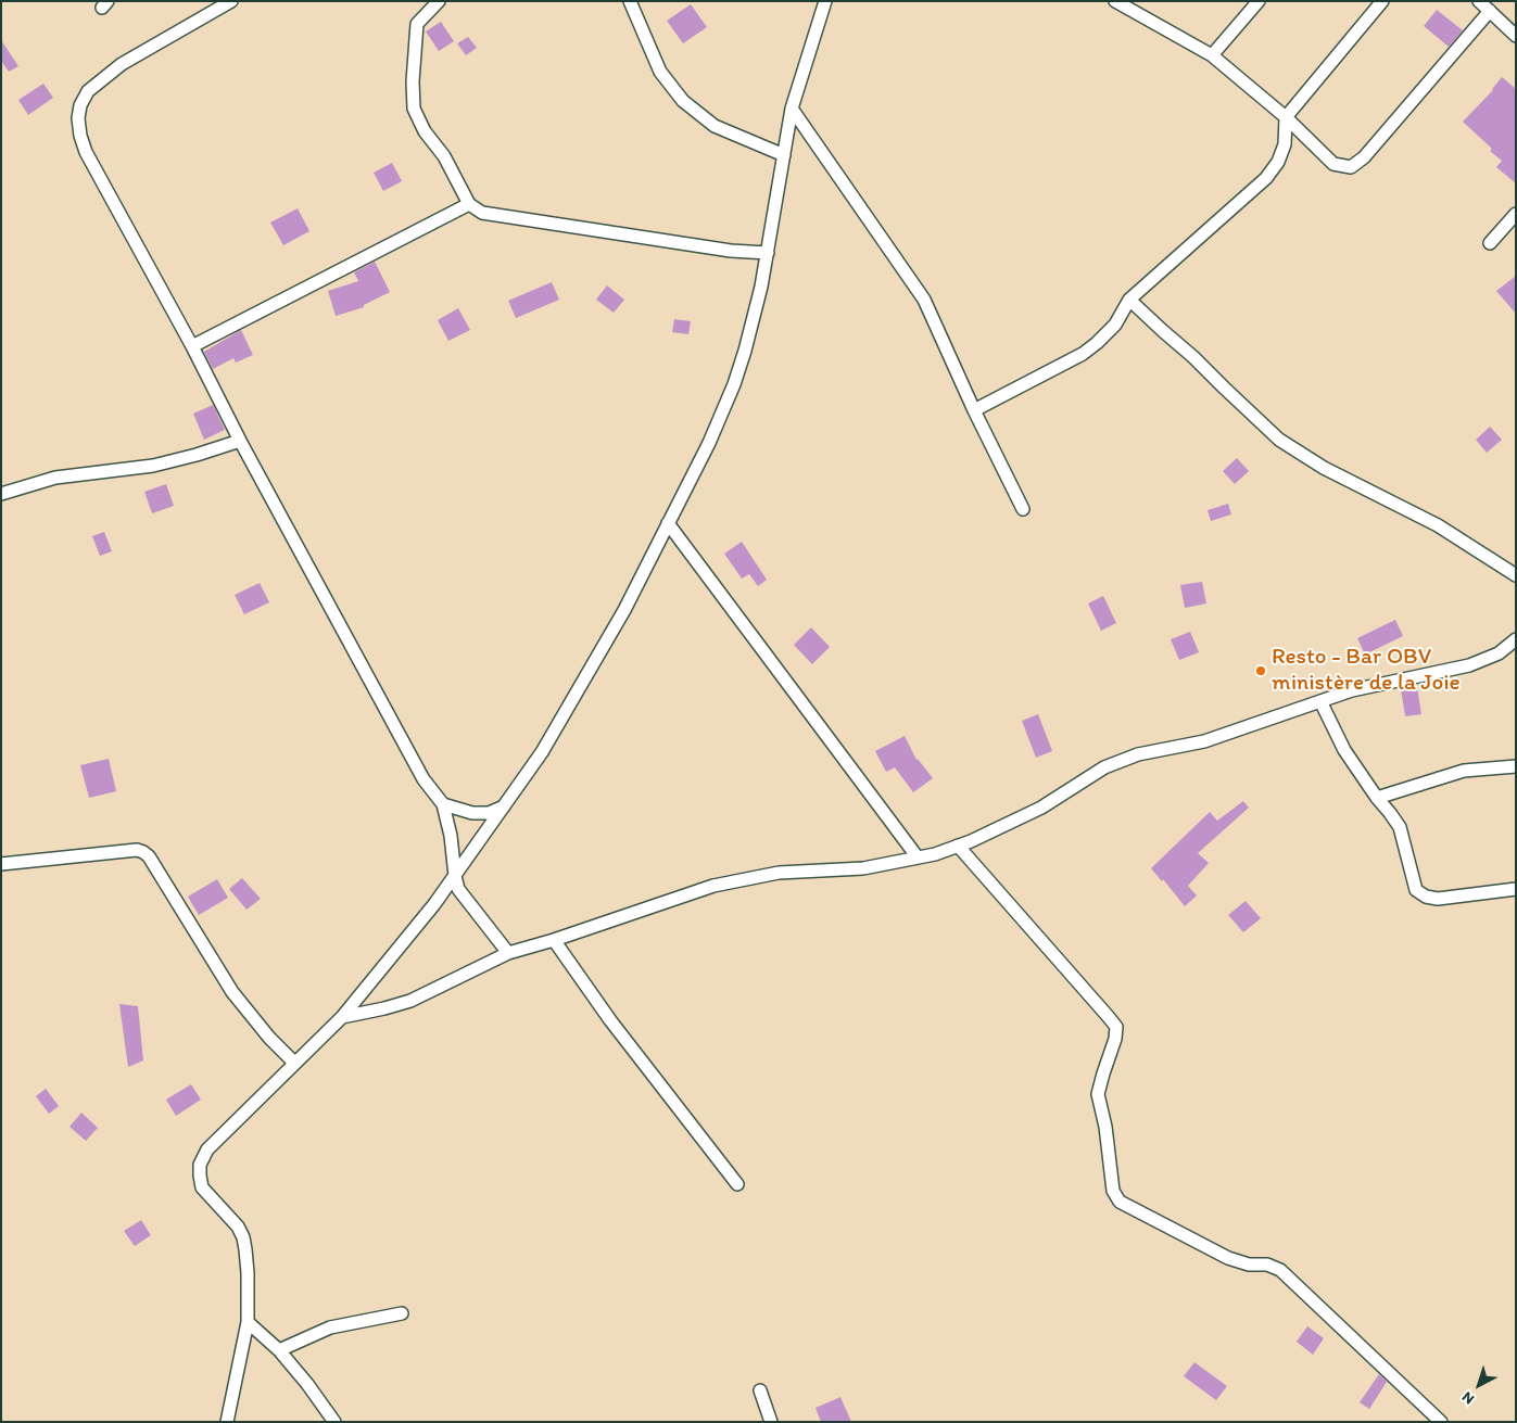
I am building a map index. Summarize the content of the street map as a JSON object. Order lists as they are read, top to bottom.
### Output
{
  "places": ["Resto - Bar OBV ministère de la Joie"],
  "north": "bottom left"
}
